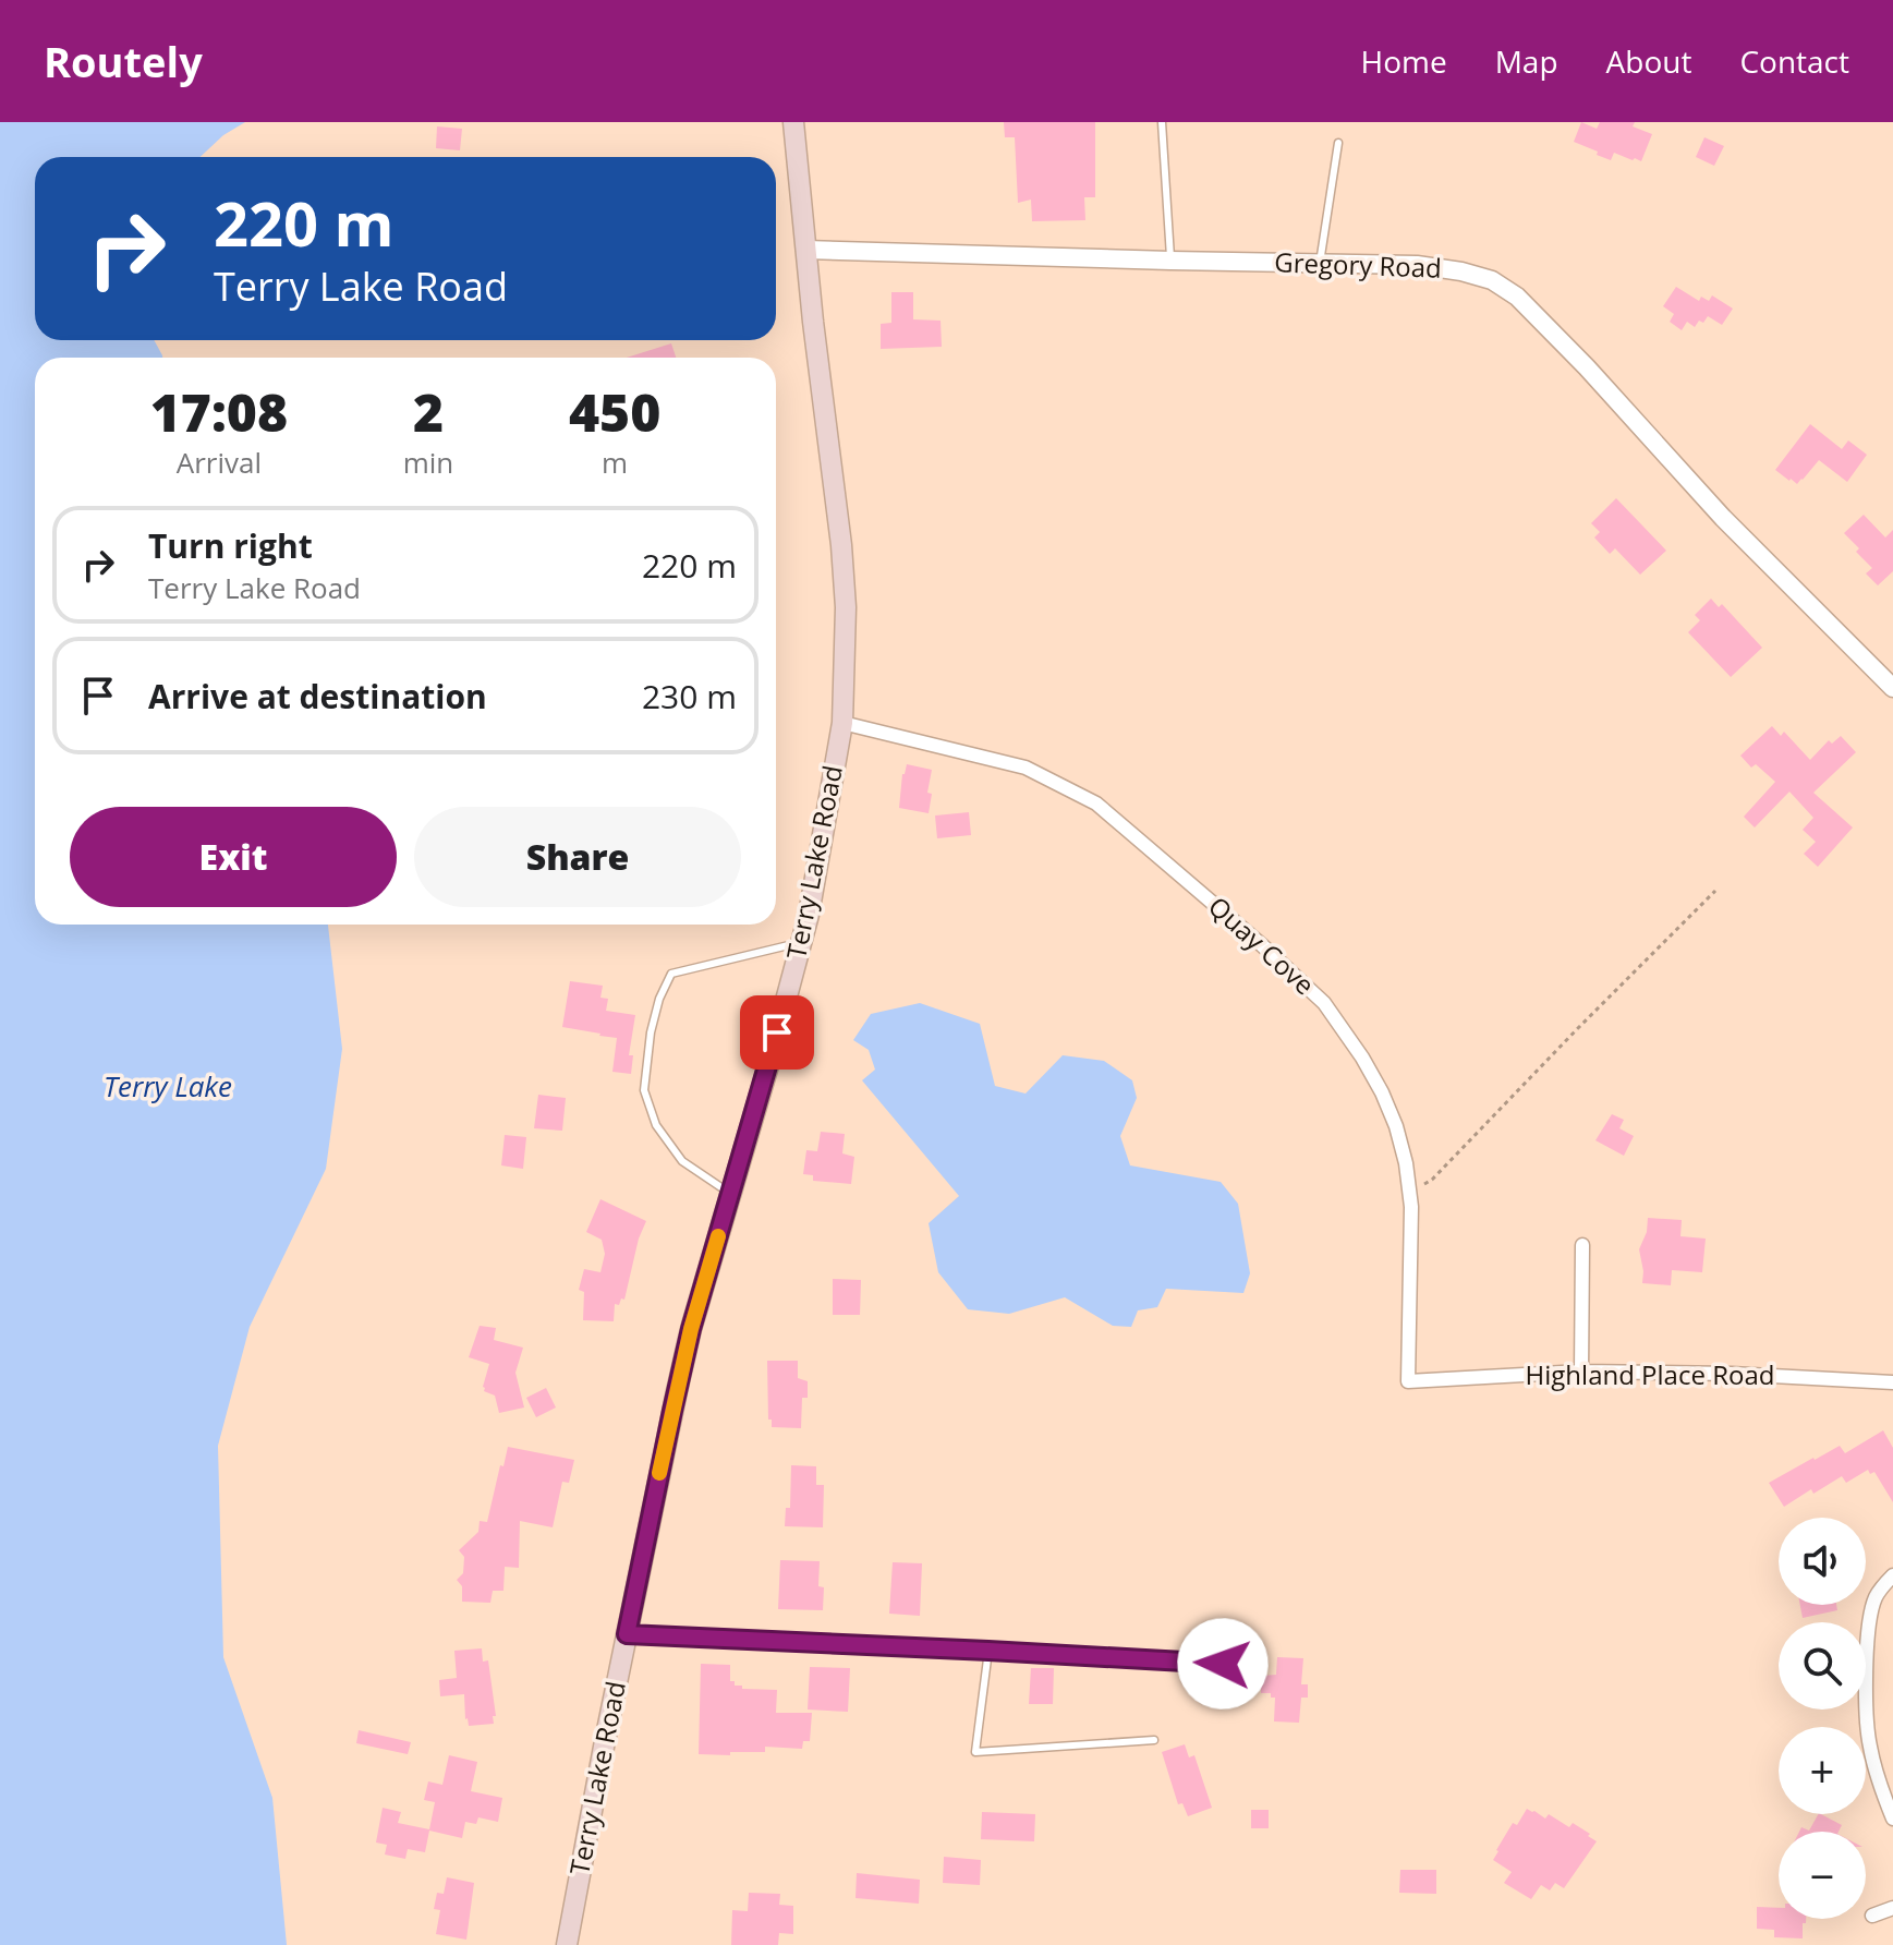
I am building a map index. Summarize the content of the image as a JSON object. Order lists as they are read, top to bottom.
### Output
{
  "streets": {
    "main road": ["Terry Lake Road"],
    "street": ["Gregory Road", "Quay Cove", "Highland Place Road"]
  },
  "crossings": [
    ["Gregory Road", "Terry Lake Road"],
    ["Terry Lake Road", "Quay Cove"],
    ["Quay Cove", "Highland Place Road"]
  ],
  "water": ["Terry Lake"],
  "page": {
    "header": "Routely",
    "nav": [
      "Home",
      "Map",
      "About",
      "Contact"
    ],
    "turn": ["220 m", "Terry Lake Road"],
    "eta": [
      "17:08",
      "Arrival",
      "2",
      "min",
      "450",
      "m"
    ],
    "list": [
      {
        "name": "Turn right",
        "note": "Terry Lake Road",
        "value": "220 m"
      },
      {
        "name": "Arrive at destination",
        "value": "230 m"
      }
    ],
    "buttons": ["Exit", "Share"],
    "map_buttons": ["+", "−"]
  }
}
